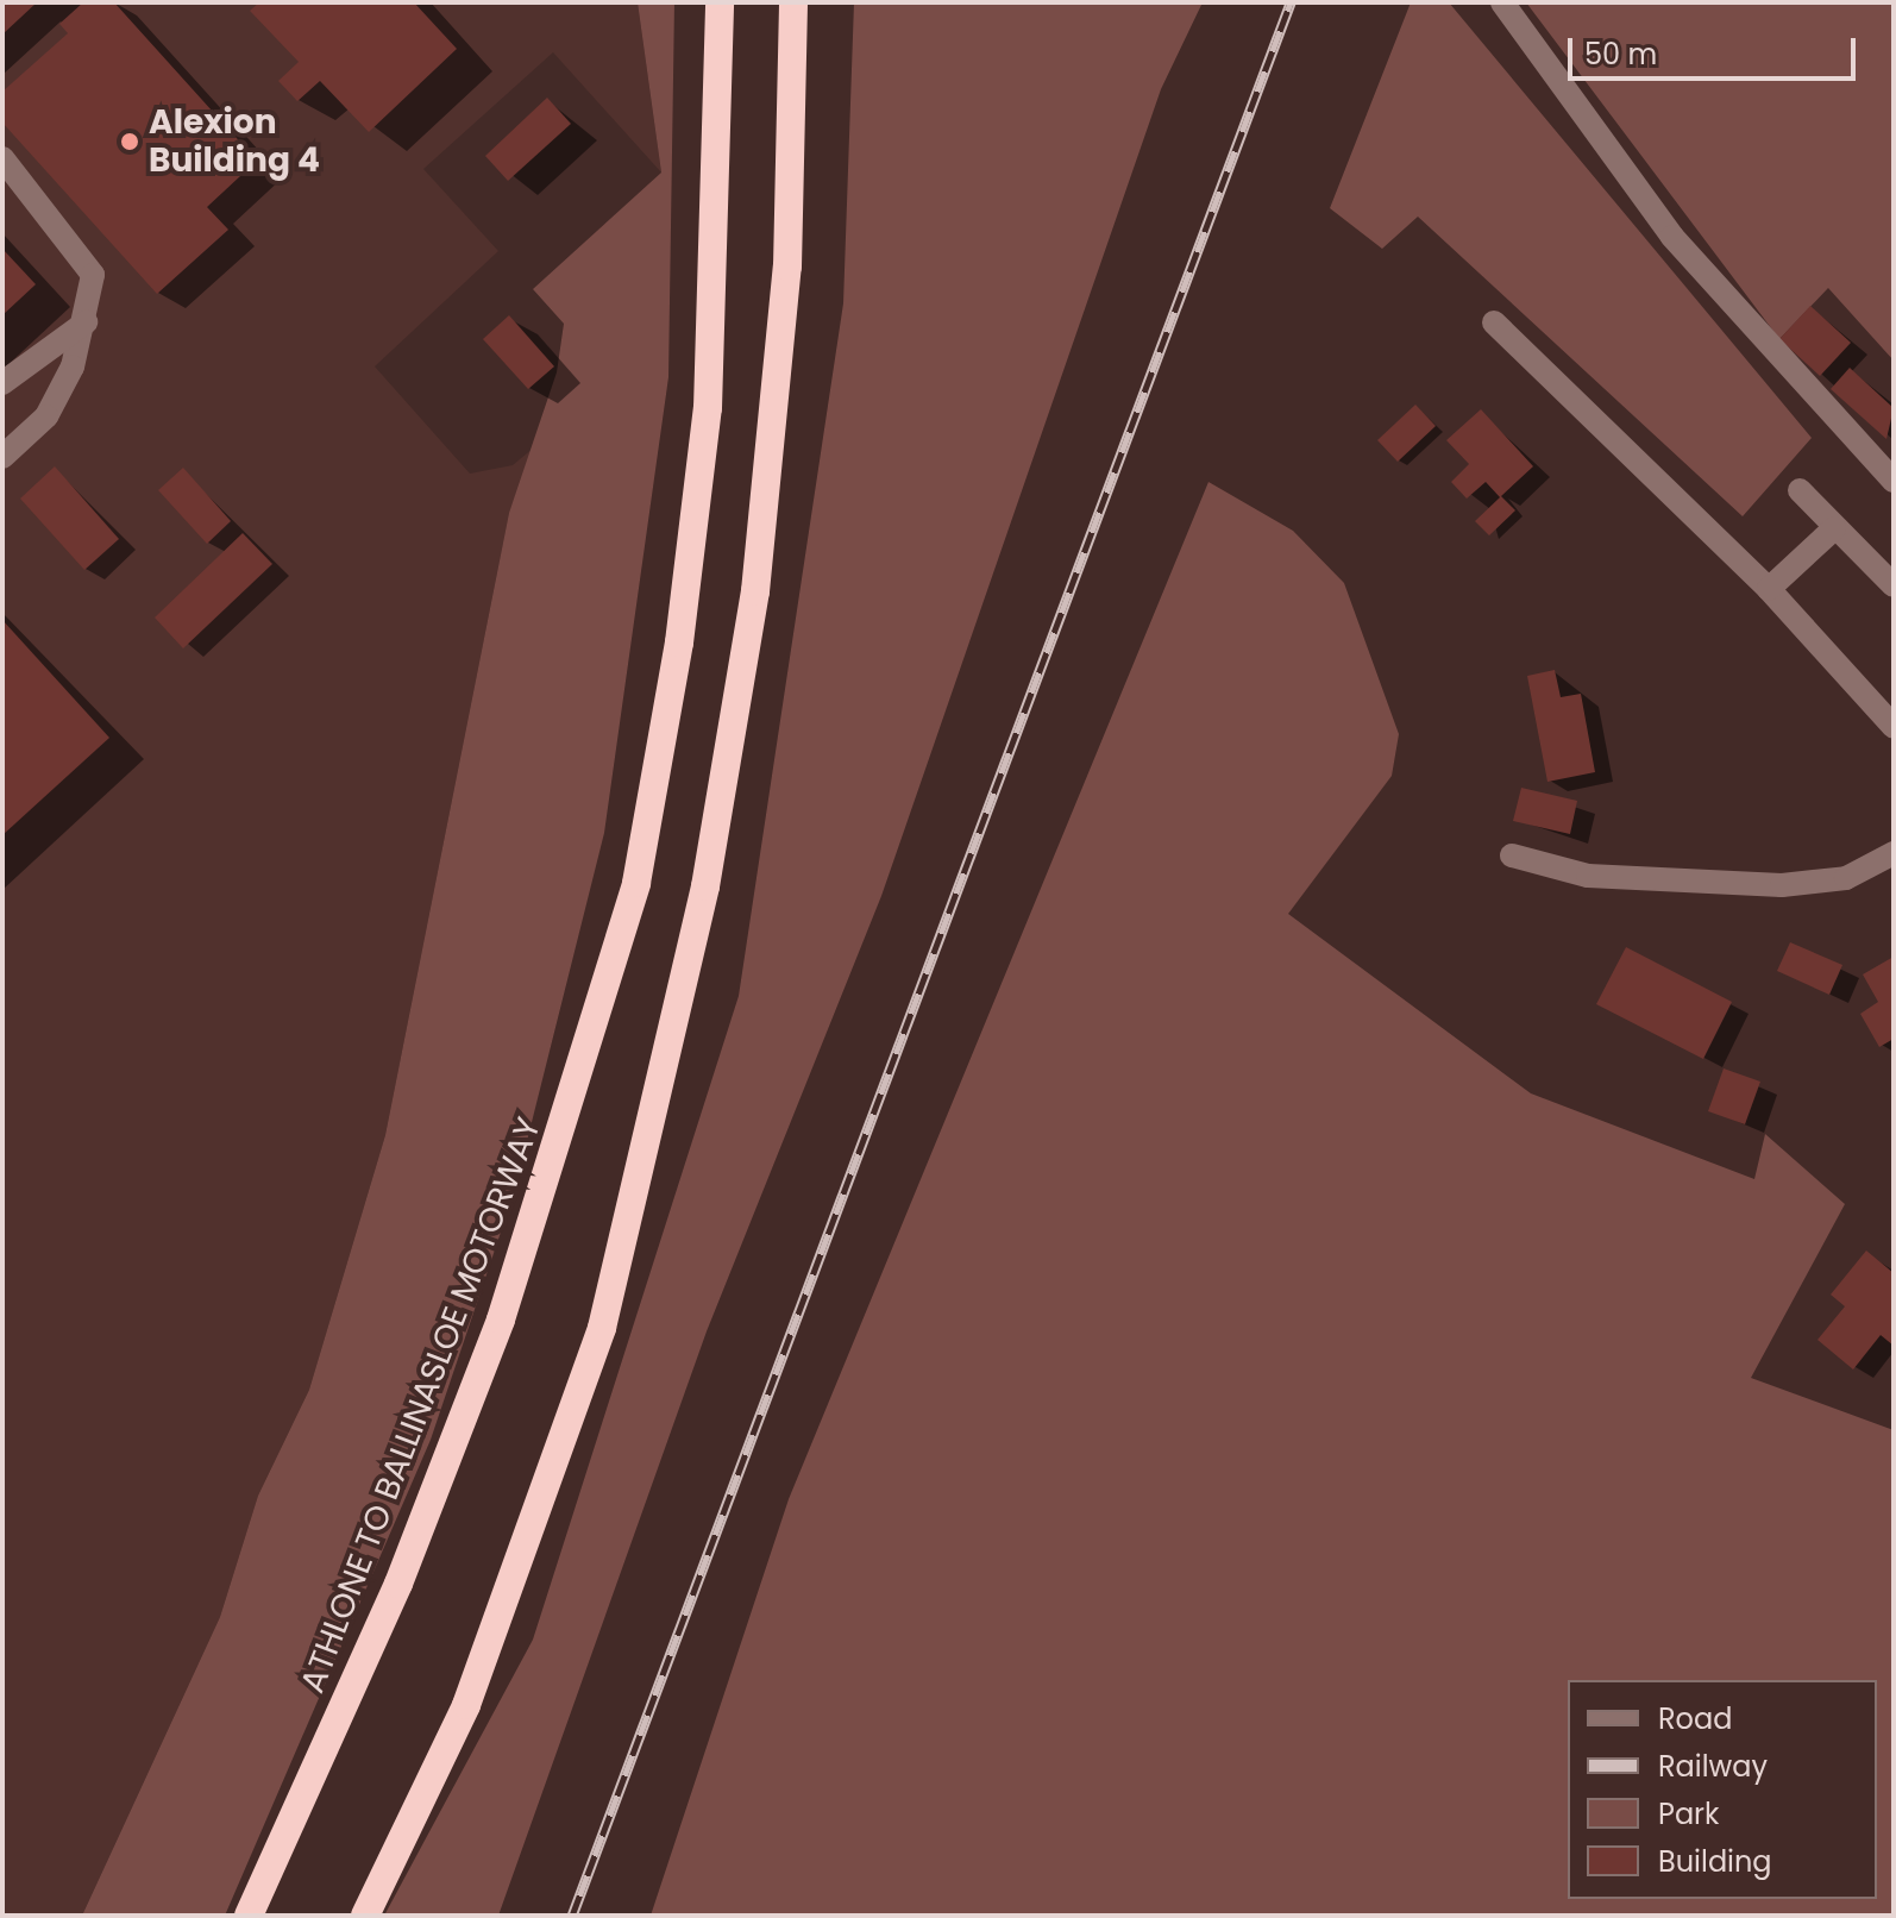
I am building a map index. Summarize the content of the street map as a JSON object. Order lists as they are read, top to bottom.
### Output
{
  "streets": {
    "highway": ["ATHLONE TO BALLINASLOE MOTORWAY"]
  },
  "places": ["Alexion Building 4"],
  "legend": [
    "Road",
    "Railway",
    "Park",
    "Building"
  ],
  "scale_bar": "50 m"
}
